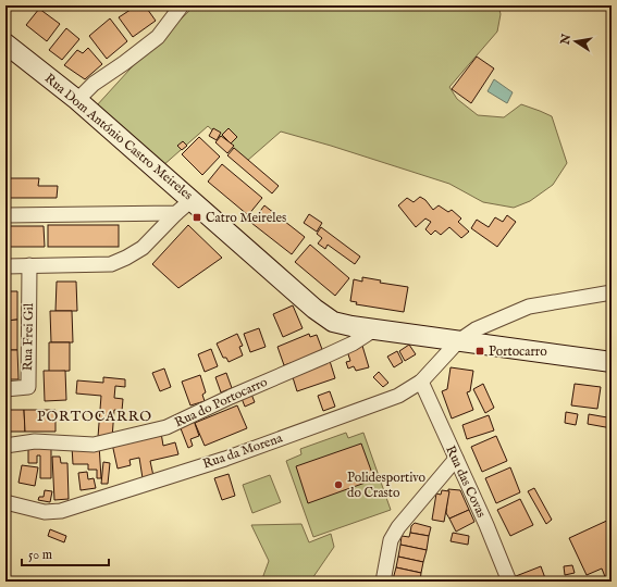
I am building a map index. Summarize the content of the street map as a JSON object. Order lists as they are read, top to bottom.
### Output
{
  "streets": {
    "main road": ["Rua Dom António Castro Meireles"],
    "street": [
      "Rua Frei Gil",
      "Rua do Portocarro",
      "Rua da Morena",
      "Rua das Covas"
    ]
  },
  "crossings": [
    ["Rua Dom António Castro Meireles", "Rua do Portocarro"],
    ["Rua Dom António Castro Meireles", "Rua da Morena"],
    ["Rua da Morena", "Rua das Covas"]
  ],
  "districts": ["PORTOCARRO"],
  "places": {
    "transit": ["Catro Meireles", "Portocarro"],
    "other": ["Polidesportivo do Crasto"]
  },
  "scale_bar": "50 m",
  "north": "left"
}
